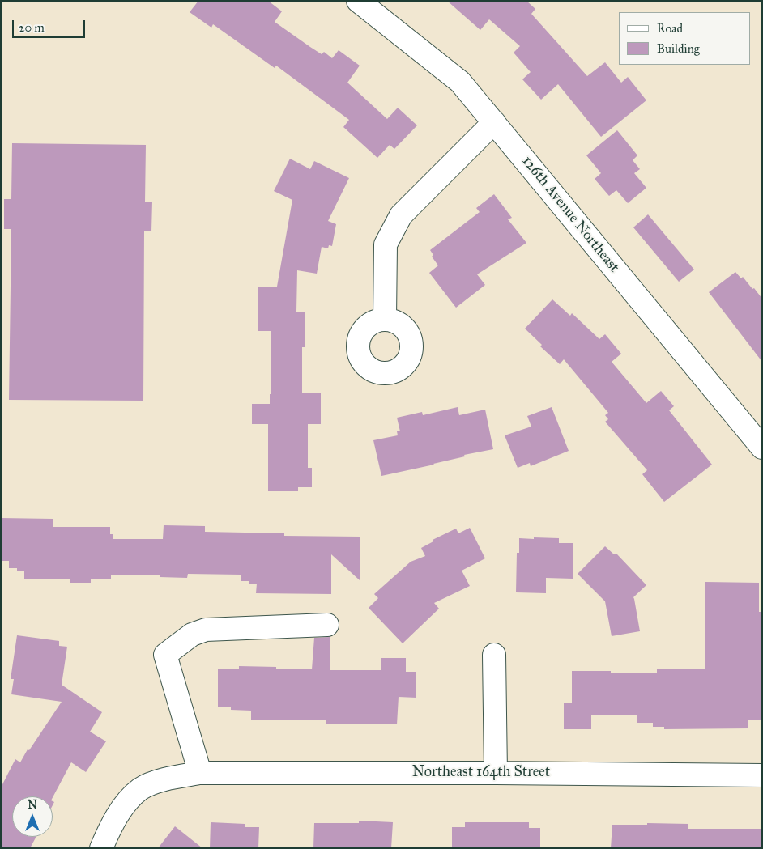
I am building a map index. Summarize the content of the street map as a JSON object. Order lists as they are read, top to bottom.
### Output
{
  "streets": {
    "street": ["126th Avenue Northeast", "Northeast 164th Street"]
  },
  "legend": ["Road", "Building"],
  "scale_bar": "20 m",
  "north": "top"
}
